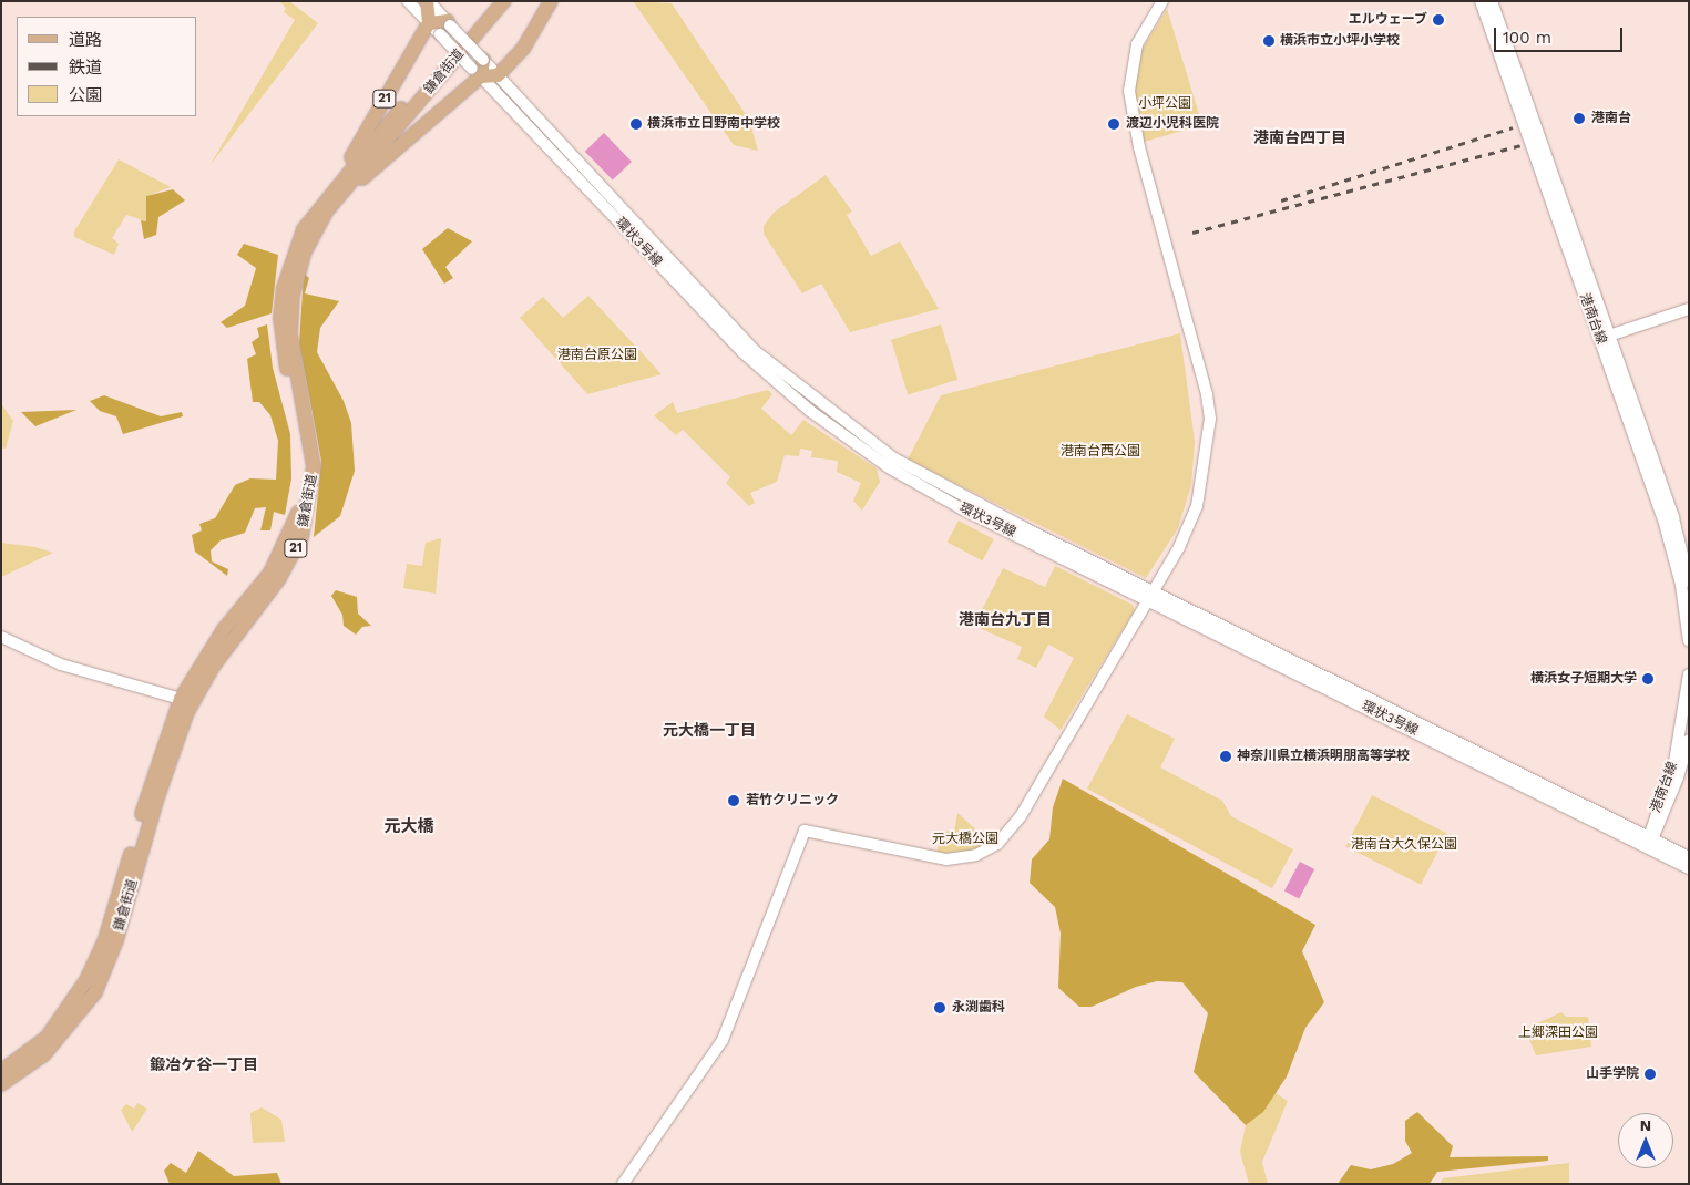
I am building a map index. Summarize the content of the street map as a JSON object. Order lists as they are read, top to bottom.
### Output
{
  "streets": {
    "main road": ["鎌倉街道", "21"],
    "street": ["環状3号線", "港南台線"]
  },
  "crossings": [
    ["鎌倉街道", "21"],
    ["21", "環状3号線"],
    ["環状3号線", "港南台線"]
  ],
  "districts": [
    "港南台四丁目",
    "港南台九丁目",
    "元大橋一丁目",
    "元大橋",
    "鍛冶ケ谷一丁目"
  ],
  "parks": [
    "小坪公園",
    "港南台原公園",
    "港南台西公園",
    "元大橋公園",
    "港南台大久保公園",
    "上郷深田公園"
  ],
  "places": [
    "エルウェーブ",
    "横浜市立小坪小学校",
    "港南台",
    "横浜市立日野南中学校",
    "渡辺小児科医院",
    "横浜女子短期大学",
    "神奈川県立横浜明朋高等学校",
    "若竹クリニック",
    "永渕歯科",
    "山手学院"
  ],
  "legend": ["道路", "鉄道", "公園"],
  "scale_bar": "100 m",
  "north": "top"
}
